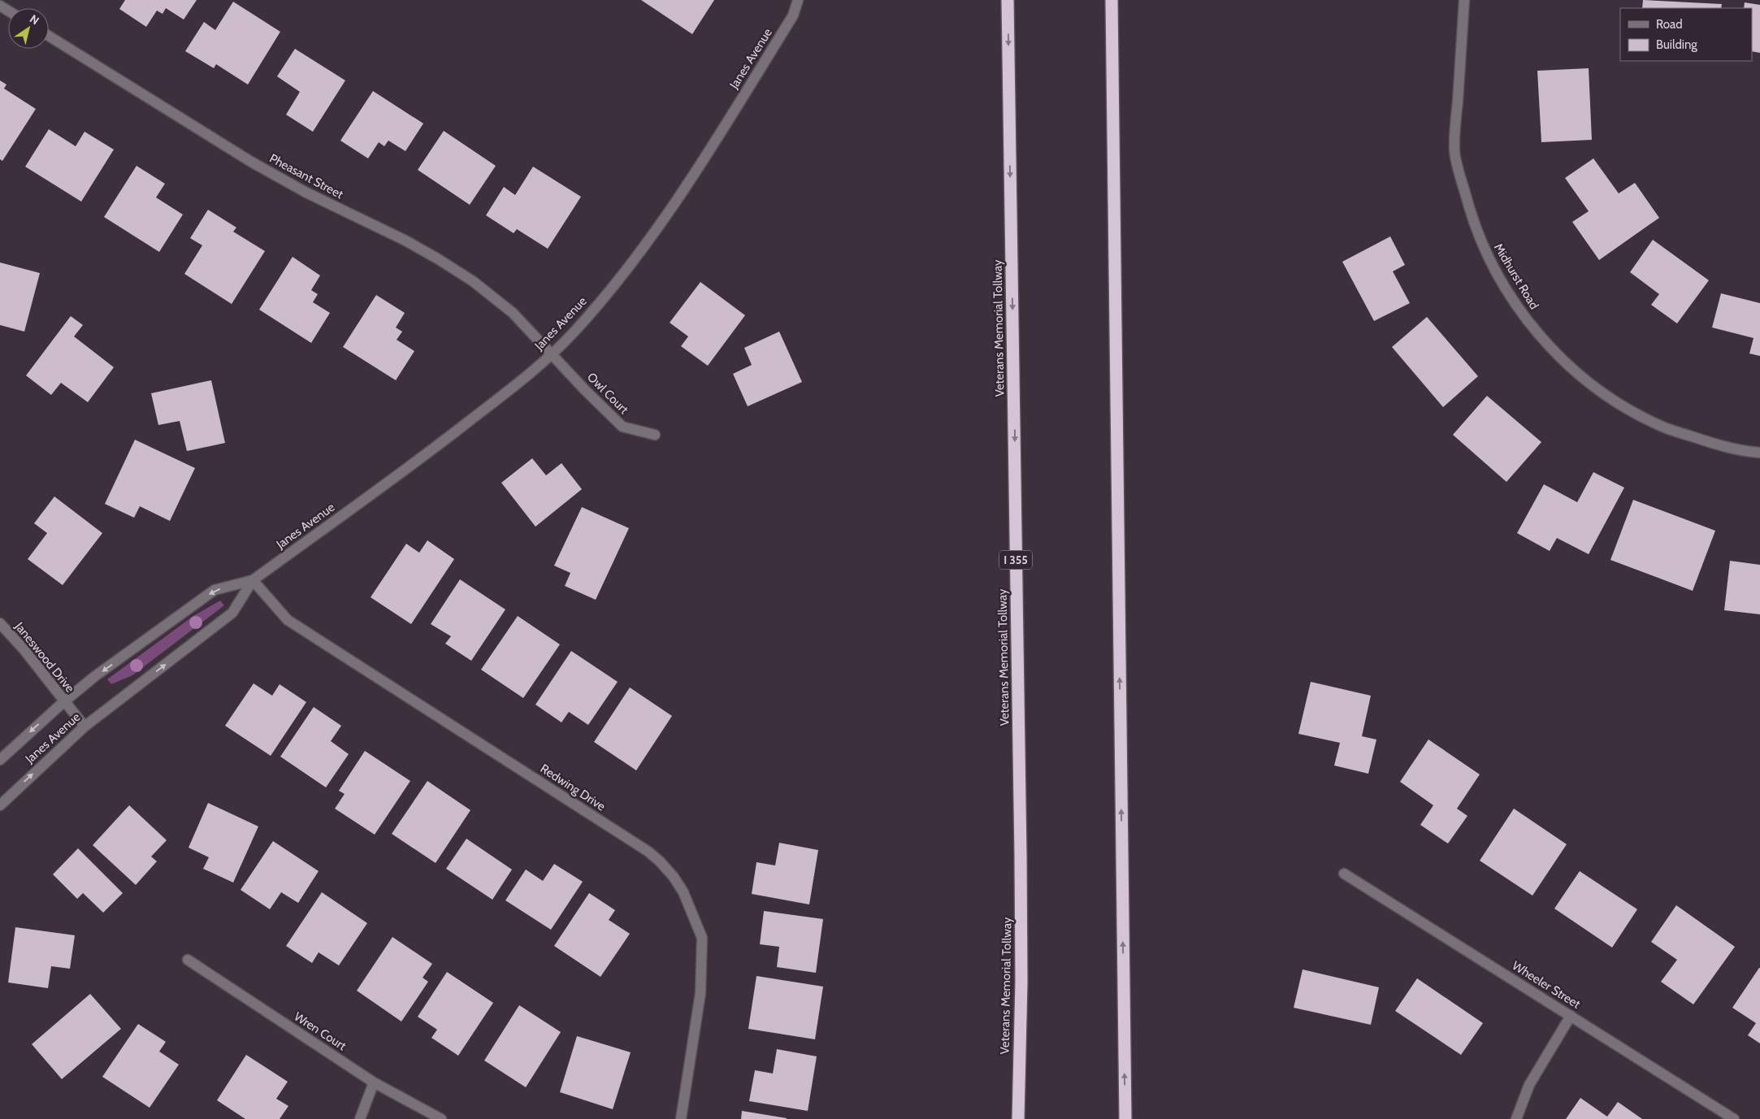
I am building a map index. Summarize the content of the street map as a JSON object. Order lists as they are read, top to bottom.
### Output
{
  "streets": {
    "highway": ["Veterans Memorial Tollway", "I 355"],
    "street": [
      "Janes Avenue",
      "Pheasant Street",
      "Midhurst Road",
      "Owl Court",
      "Janeswood Drive",
      "Redwing Drive",
      "Wheeler Street",
      "Wren Court"
    ]
  },
  "crossings": [
    ["Janes Avenue", "Pheasant Street"],
    ["Janes Avenue", "Owl Court"],
    ["Janes Avenue", "Janeswood Drive"],
    ["Janes Avenue", "Redwing Drive"],
    ["Pheasant Street", "Owl Court"]
  ],
  "legend": ["Road", "Building"],
  "north": "top right"
}
